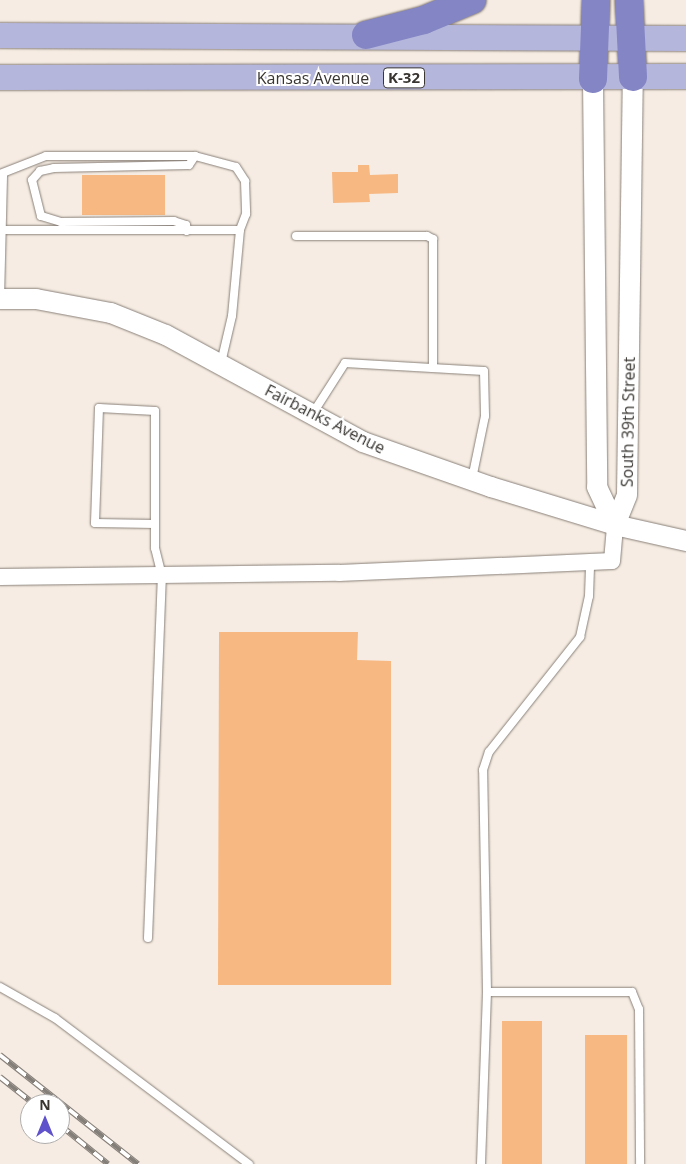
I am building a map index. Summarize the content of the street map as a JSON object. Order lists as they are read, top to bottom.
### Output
{
  "streets": {
    "main road": ["Kansas Avenue", "K-32"],
    "street": ["Fairbanks Avenue", "South 39th Street"]
  },
  "crossings": [
    ["Kansas Avenue", "South 39th Street"],
    ["Fairbanks Avenue", "South 39th Street"]
  ],
  "north": "top"
}
